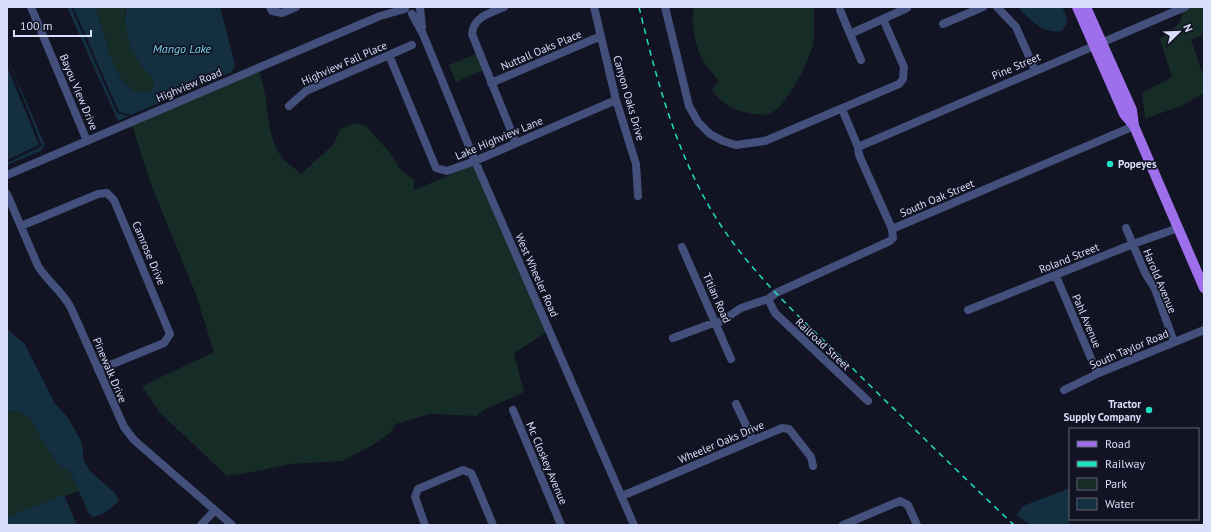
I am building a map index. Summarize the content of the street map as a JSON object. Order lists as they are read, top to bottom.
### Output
{
  "streets": {
    "street": [
      "Nuttall Oaks Place",
      "Highview Fall Place",
      "Pine Street",
      "Highview Road",
      "Bayou View Drive",
      "Canyon Oaks Drive",
      "Lake Highview Lane",
      "South Oak Street",
      "Camrose Drive",
      "Roland Street",
      "West Wheeler Road",
      "Harold Avenue",
      "Titian Road",
      "Pahl Avenue",
      "Railroad Street",
      "South Taylor Road",
      "Pinewalk Drive",
      "Wheeler Oaks Drive",
      "Mc Closkey Avenue"
    ]
  },
  "crossings": [
    ["Nuttall Oaks Place", "Canyon Oaks Drive"],
    ["Highview Fall Place", "Lake Highview Lane"],
    ["Highview Road", "Bayou View Drive"],
    ["Highview Road", "West Wheeler Road"],
    ["Canyon Oaks Drive", "Lake Highview Lane"],
    ["Lake Highview Lane", "West Wheeler Road"],
    ["South Oak Street", "Titian Road"],
    ["South Oak Street", "Railroad Street"],
    ["Camrose Drive", "Pinewalk Drive"],
    ["Roland Street", "Harold Avenue"],
    ["Roland Street", "Pahl Avenue"],
    ["West Wheeler Road", "Wheeler Oaks Drive"],
    ["Harold Avenue", "South Taylor Road"],
    ["Pahl Avenue", "South Taylor Road"]
  ],
  "water": ["Mango Lake"],
  "places": ["Popeyes", "Tractor Supply Company"],
  "legend": [
    "Road",
    "Railway",
    "Park",
    "Water"
  ],
  "scale_bar": "100 m",
  "north": "top right"
}
